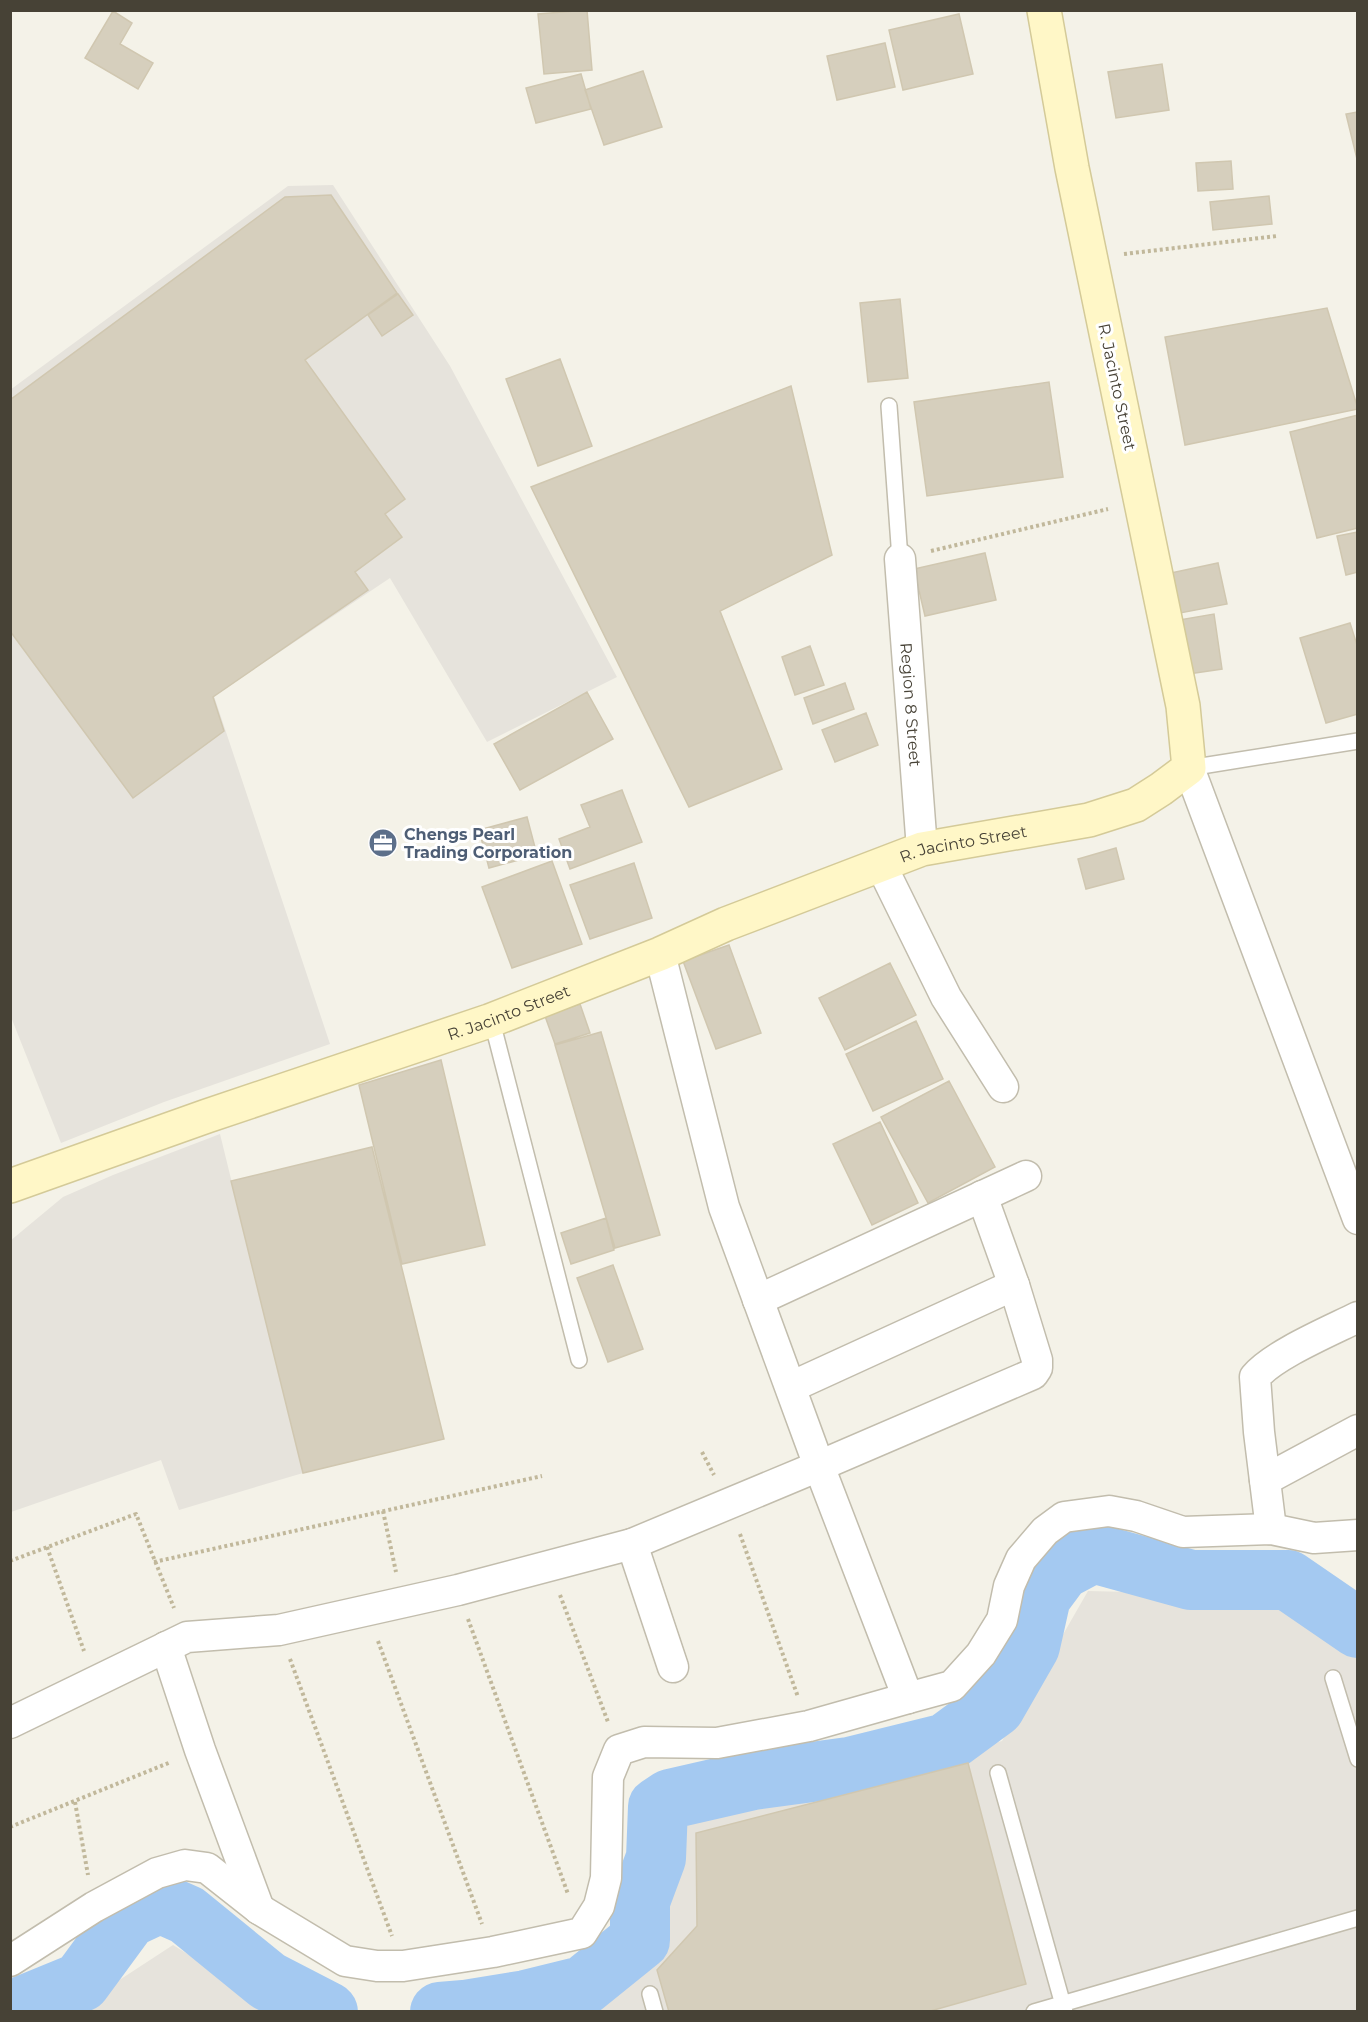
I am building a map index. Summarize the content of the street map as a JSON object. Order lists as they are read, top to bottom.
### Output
{
  "streets": {
    "street": ["R. Jacinto Street", "Region 8 Street"]
  },
  "crossings": [
    ["R. Jacinto Street", "Region 8 Street"]
  ],
  "places": {
    "office": ["Chengs Pearl Trading Corporation"]
  }
}
